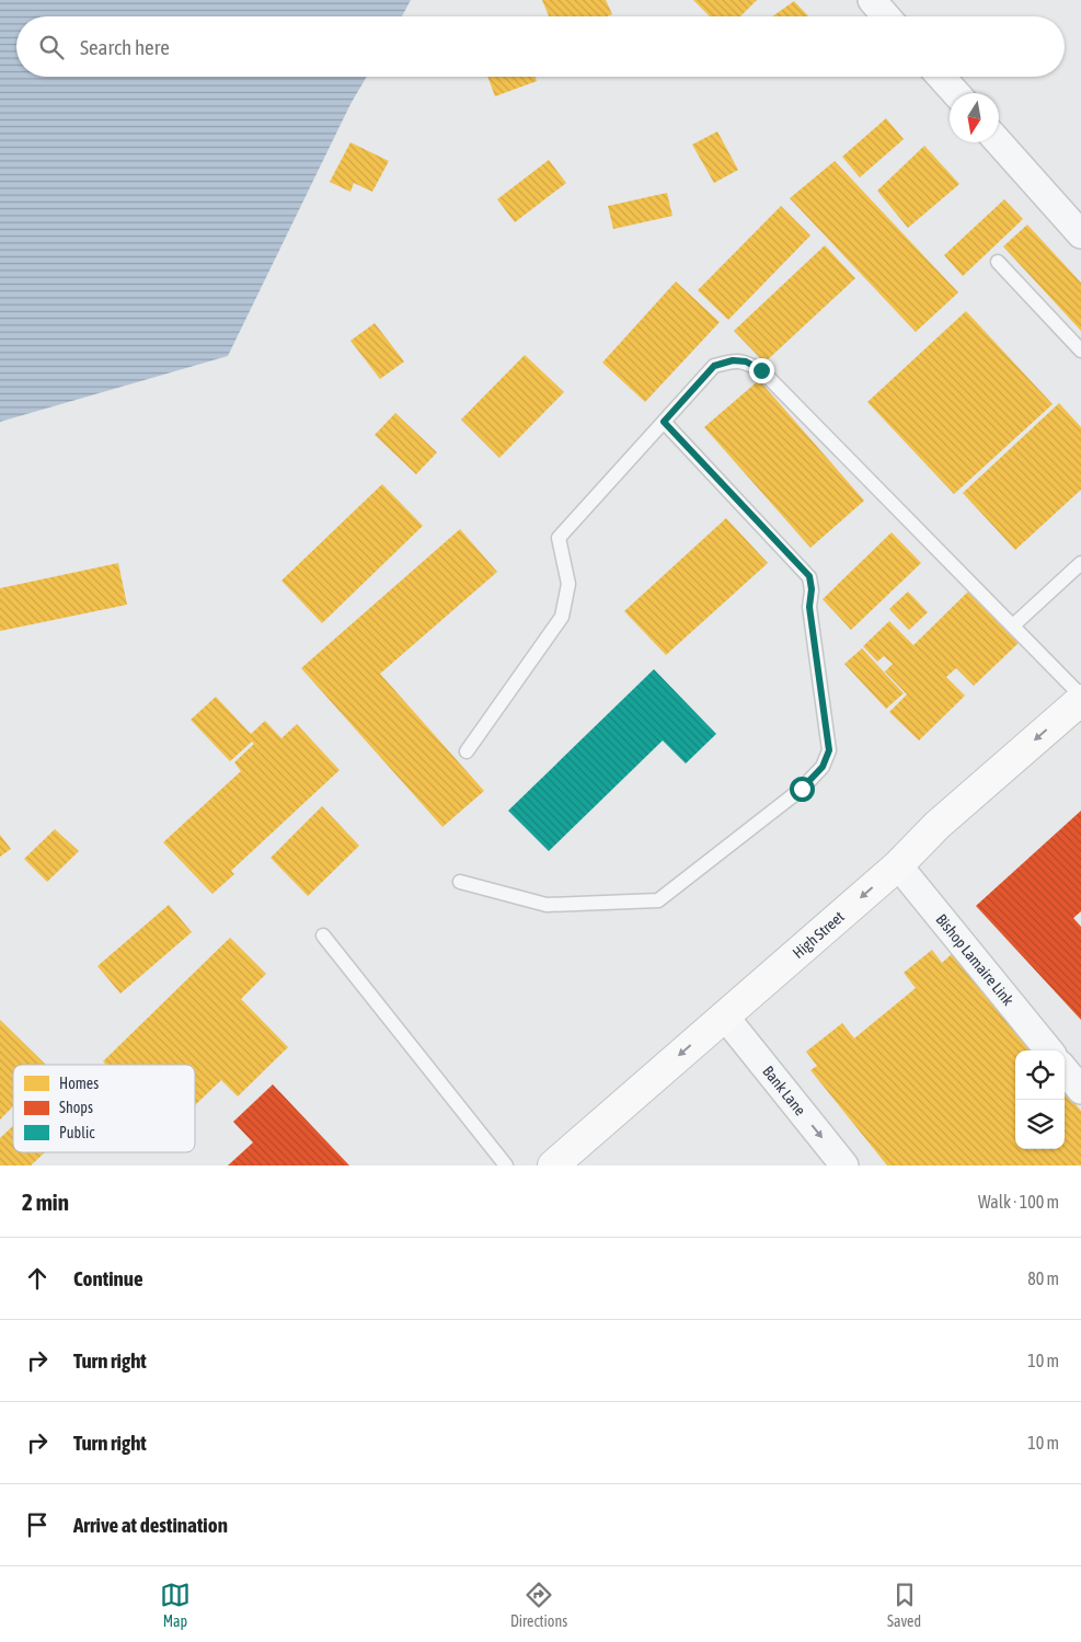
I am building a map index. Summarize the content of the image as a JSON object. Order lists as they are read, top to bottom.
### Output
{
  "streets": {
    "main road": ["High Street"],
    "street": ["Bishop Lamaire Link", "Bank Lane"]
  },
  "crossings": [
    ["High Street", "Bishop Lamaire Link"],
    ["High Street", "Bank Lane"]
  ],
  "one_way": ["High Street", "Bank Lane"],
  "legend": ["Homes", "Shops", "Public"],
  "north": "bottom",
  "page": {
    "search": "Search here",
    "heading": ["2 min", "Walk · 100 m"],
    "list": [
      ["Continue", "80 m"],
      ["Turn right", "10 m"],
      ["Turn right", "10 m"],
      "Arrive at destination"
    ],
    "nav": ["Map", "Directions", "Saved"]
  }
}
